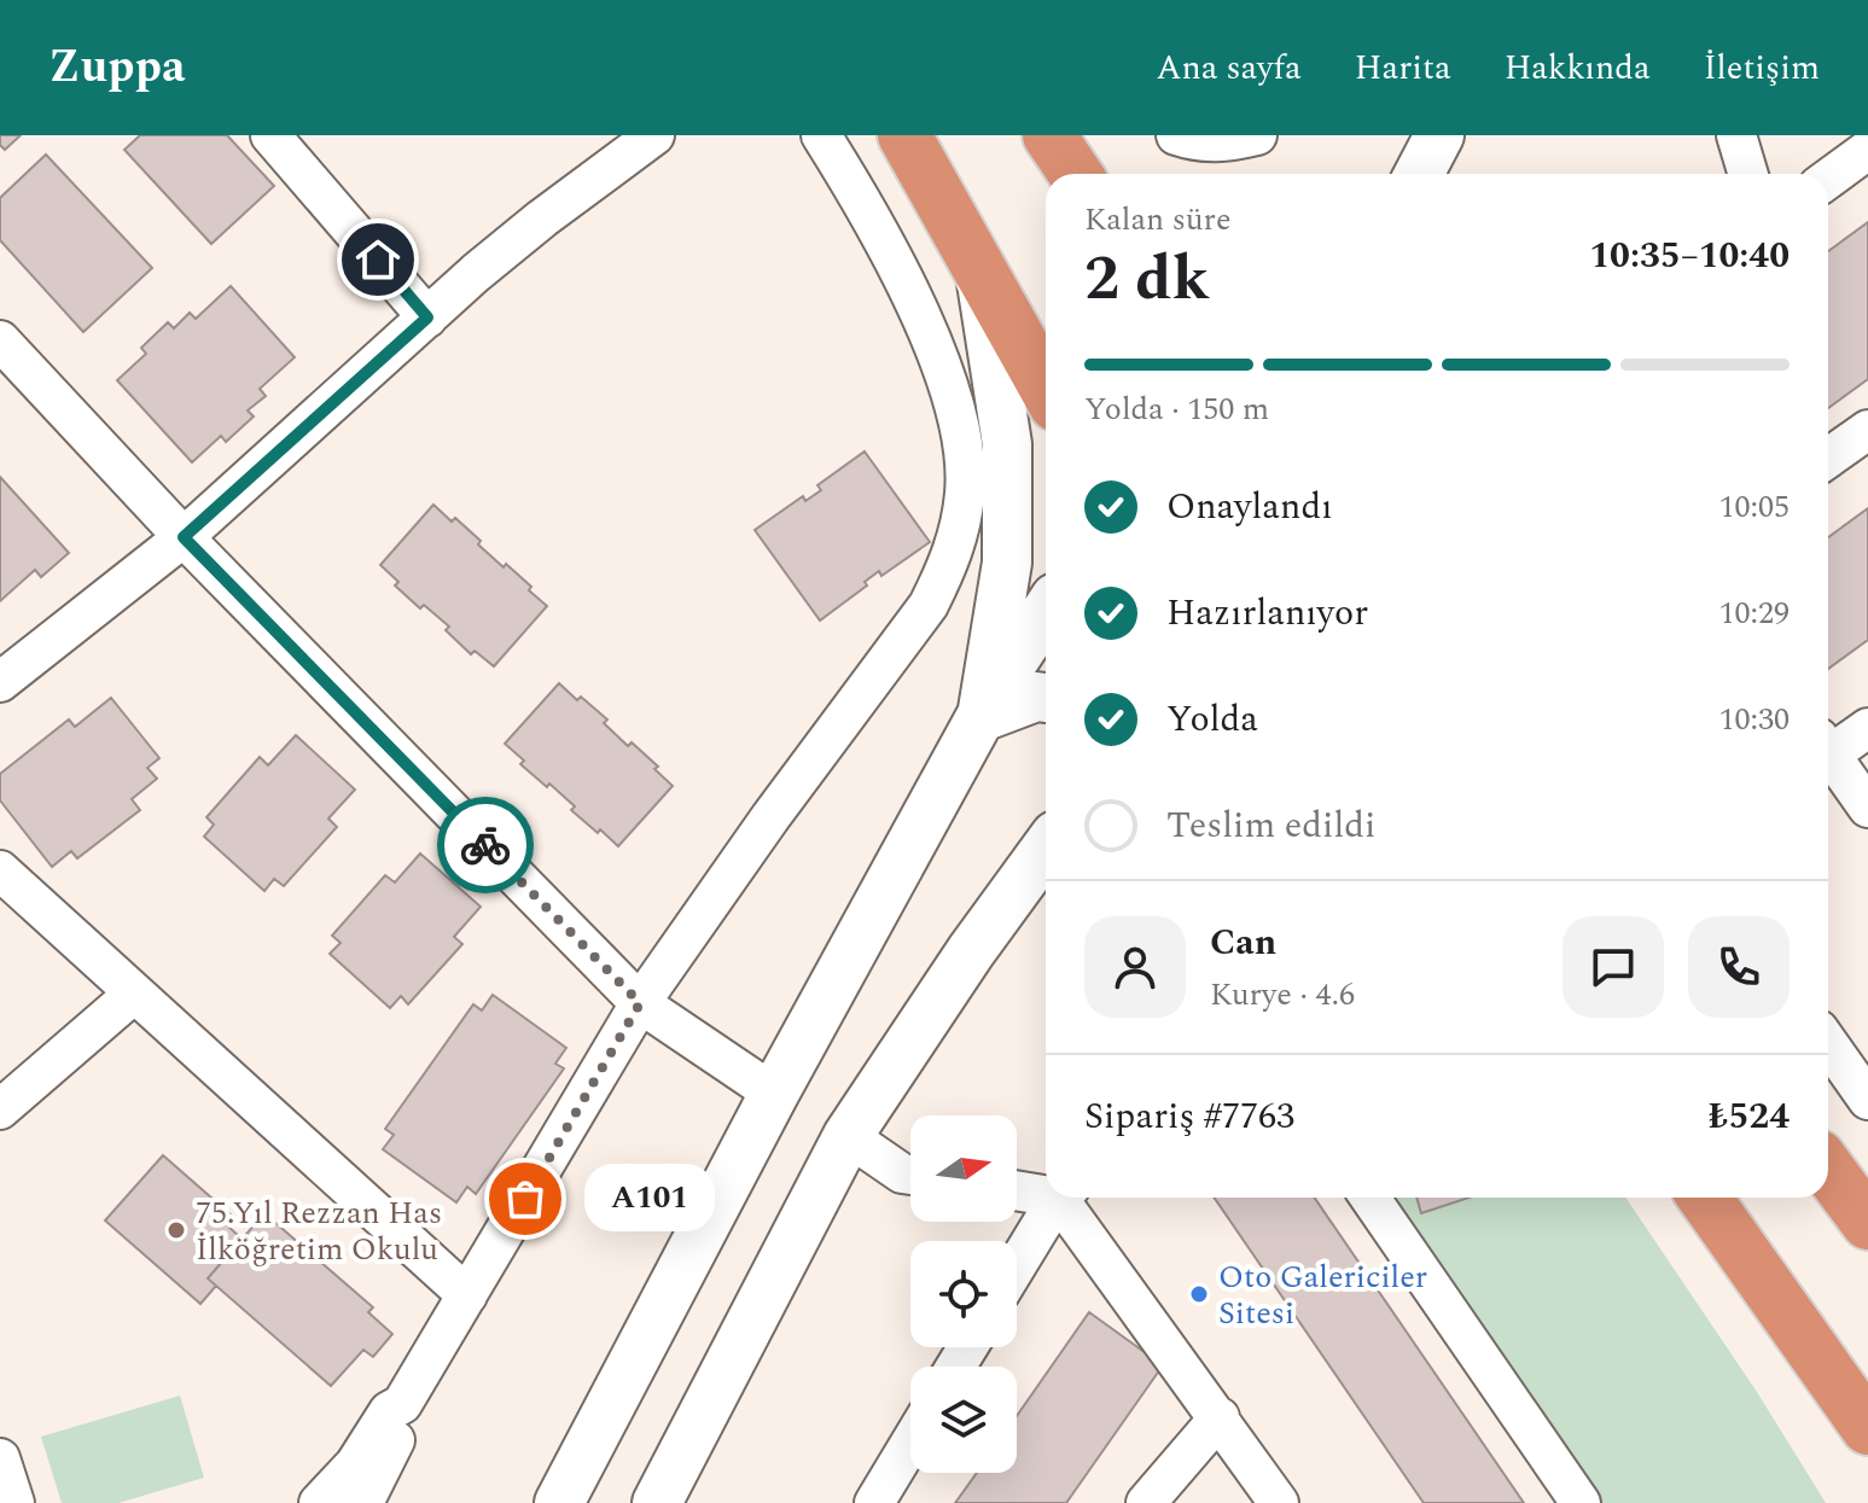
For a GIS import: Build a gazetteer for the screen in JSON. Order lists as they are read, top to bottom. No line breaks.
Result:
{"places":["A101","75.Yıl Rezzan Has İlköğretim Okulu","Oto Galericiler Sitesi"],"north":"right","page":{"header":"Zuppa","nav":["Ana sayfa","Harita","Hakkında","İletişim"],"heading":["2 dk","Kalan süre","10:35–10:40"],"panel":["Can","Kurye · 4.6","Sipariş #7763","₺524"],"bar":"Yolda · 150 m","list":[["Onaylandı","10:05"],["Hazırlanıyor","10:29"],["Yolda","10:30"],"Teslim edildi"],"bubble":"A101"}}
